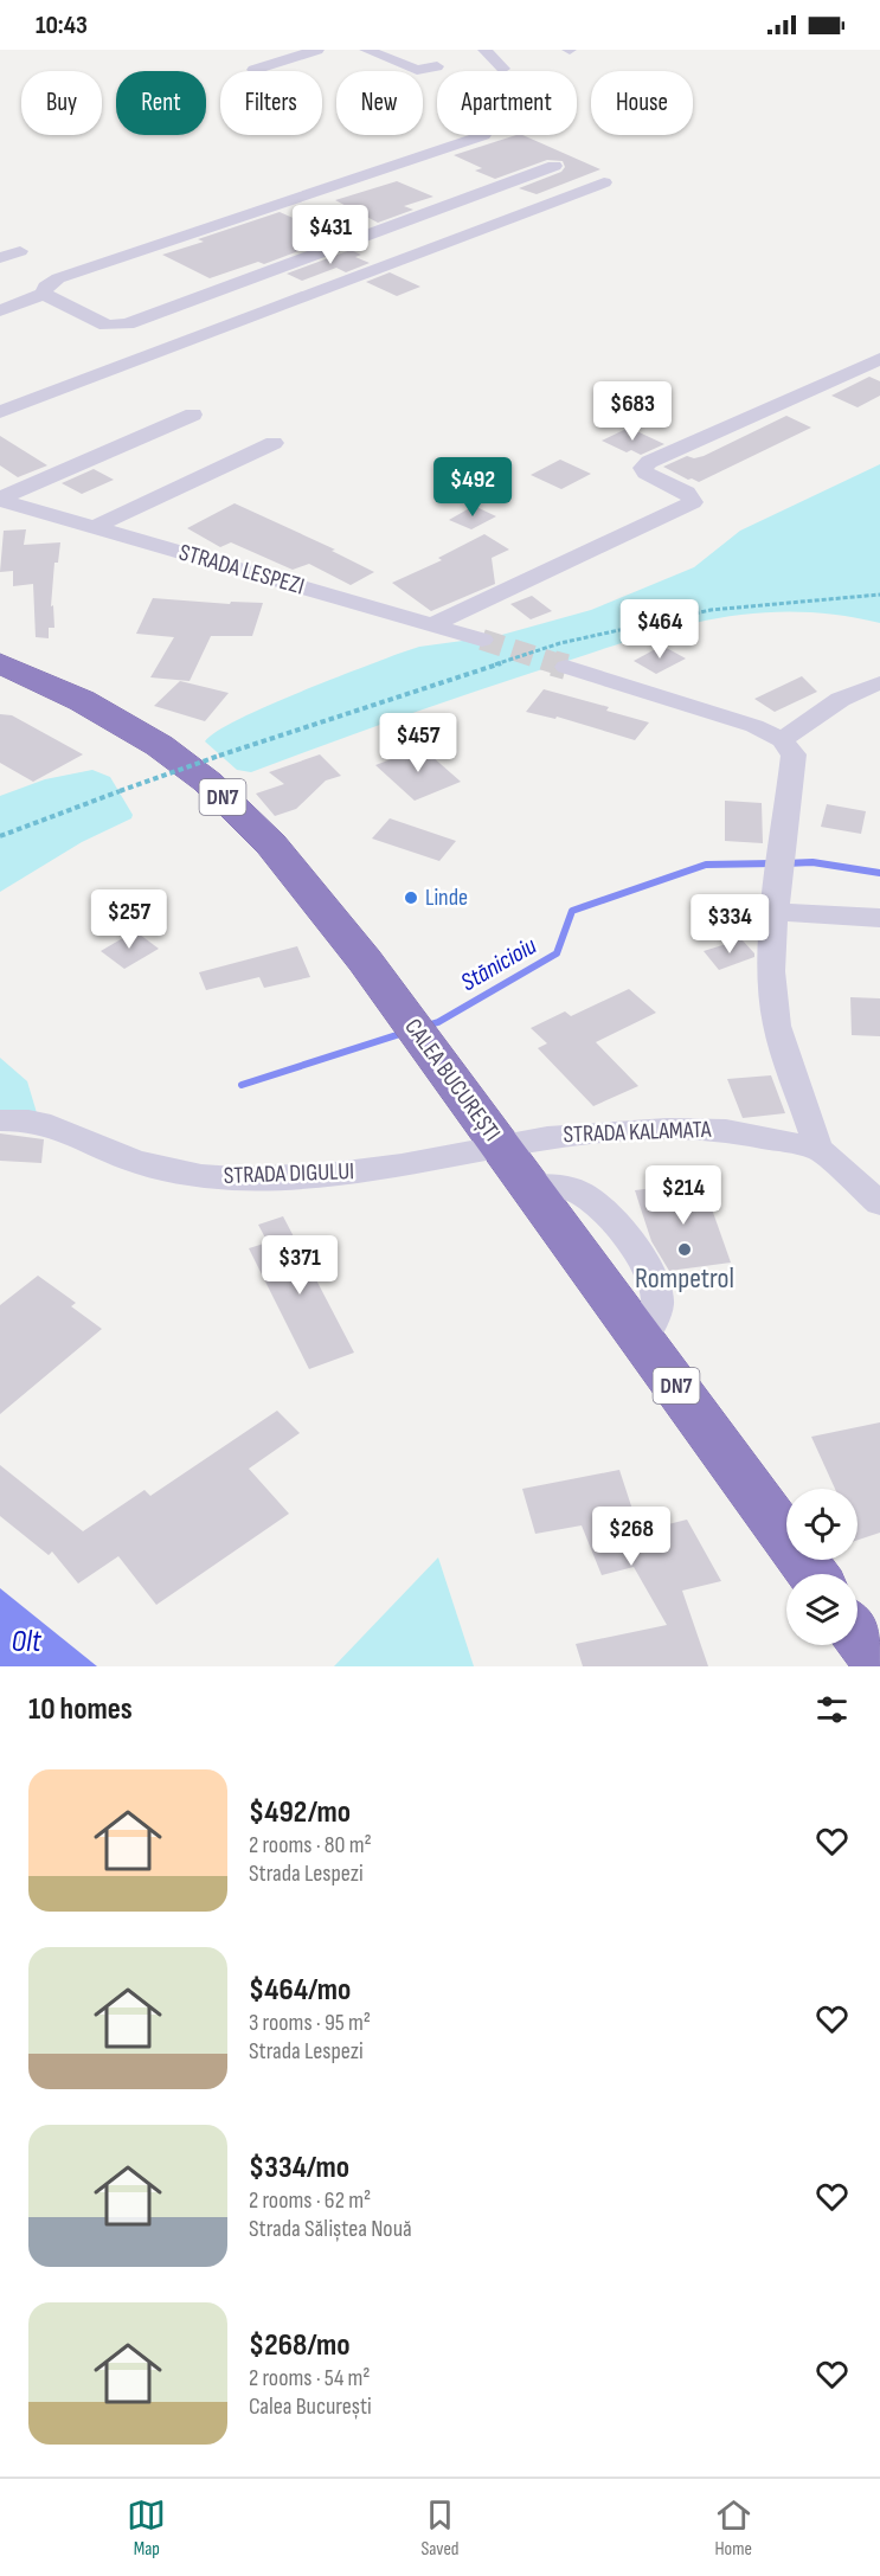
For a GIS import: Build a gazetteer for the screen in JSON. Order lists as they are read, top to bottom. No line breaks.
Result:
{"streets":{"highway":["DN7","CALEA BUCUREȘTI"],"street":["STRADA LESPEZI","STRADA KALAMATA","STRADA DIGULUI"]},"crossings":[["CALEA BUCUREȘTI","STRADA KALAMATA"],["CALEA BUCUREȘTI","STRADA DIGULUI"],["STRADA KALAMATA","STRADA DIGULUI"]],"water":["Stănicioiu","Olt"],"places":["Linde","Rompetrol"],"page":{"status":"10:43","chip":["Buy","Rent","Filters","New","Apartment","House"],"price":["$431","$683","$492","$464","$457","$257","$334","$214","$371","$268"],"heading":"10 homes","list":[{"name":"$492/mo","note":"2 rooms · 80 m² · Strada Lespezi"},{"name":"$464/mo","note":"3 rooms · 95 m² · Strada Lespezi"},{"name":"$334/mo","note":"2 rooms · 62 m² · Strada Săliștea Nouă"},{"name":"$268/mo","note":"2 rooms · 54 m² · Calea București"}],"tabs":["Map","Saved","Home"]}}
